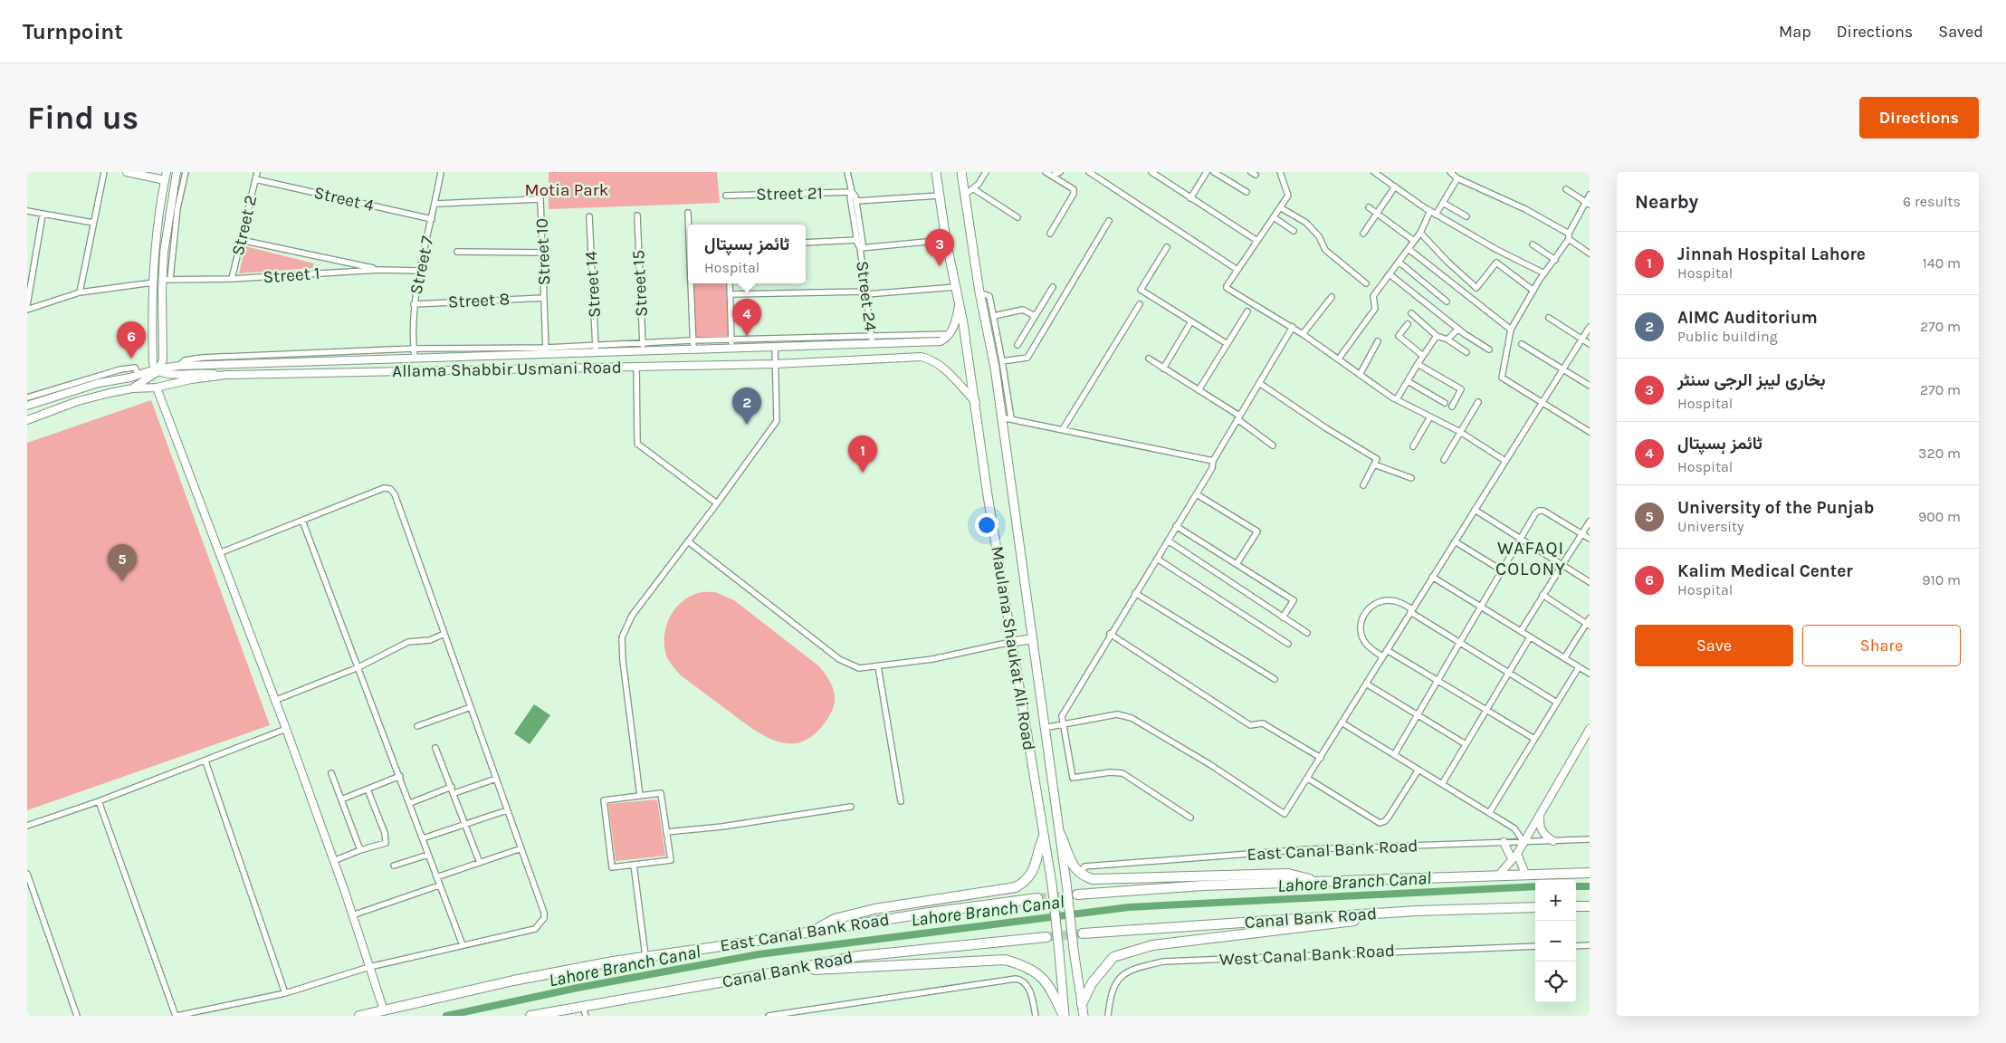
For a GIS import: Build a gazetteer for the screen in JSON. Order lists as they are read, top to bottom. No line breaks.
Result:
{"streets":{"highway":["East Canal Bank Road","Canal Bank Road"],"main road":["Allama Shabbir Usmani Road","Maulana Shaukat Ali Road"],"street":["Street 21","Street 4","Street 2","Street 10","Street 7","Street 1","Street 15","Street 14","Street 24","Street 8","West Canal Bank Road"]},"crossings":[["Street 21","Street 24"],["Street 4","Street 2"],["Street 4","Street 7"],["Street 2","Street 1"],["Street 10","Street 7"],["Street 10","Street 8"],["Street 10","Allama Shabbir Usmani Road"],["Street 7","Street 1"],["Street 7","Street 8"],["Street 7","Allama Shabbir Usmani Road"],["Street 15","Allama Shabbir Usmani Road"],["Street 14","Allama Shabbir Usmani Road"],["Street 24","Allama Shabbir Usmani Road"],["Allama Shabbir Usmani Road","Maulana Shaukat Ali Road"]],"districts":["WAFAQI COLONY"],"water":["Lahore Branch Canal"],"parks":["Motia Park"],"page":{"header":"Turnpoint","nav":["Map","Directions","Saved"],"buttons":["Directions",["Save","Share"]],"title":"Find us","heading":["Nearby","6 results"],"popup":["ٹائمز ہسپتال","Hospital"],"pins":["3","4","6","2","1","5"],"list":[{"mark":"1","name":"Jinnah Hospital Lahore","note":"Hospital","value":"140 m"},{"mark":"2","name":"AIMC Auditorium","note":"Public building","value":"270 m"},{"mark":"3","name":"بخاری لیبز الرجی سنٹر","note":"Hospital","value":"270 m"},{"mark":"4","name":"ٹائمز ہسپتال","note":"Hospital","value":"320 m"},{"mark":"5","name":"University of the Punjab","note":"University","value":"900 m"},{"mark":"6","name":"Kalim Medical Center","note":"Hospital","value":"910 m"}],"map_buttons":["+","−"]}}
